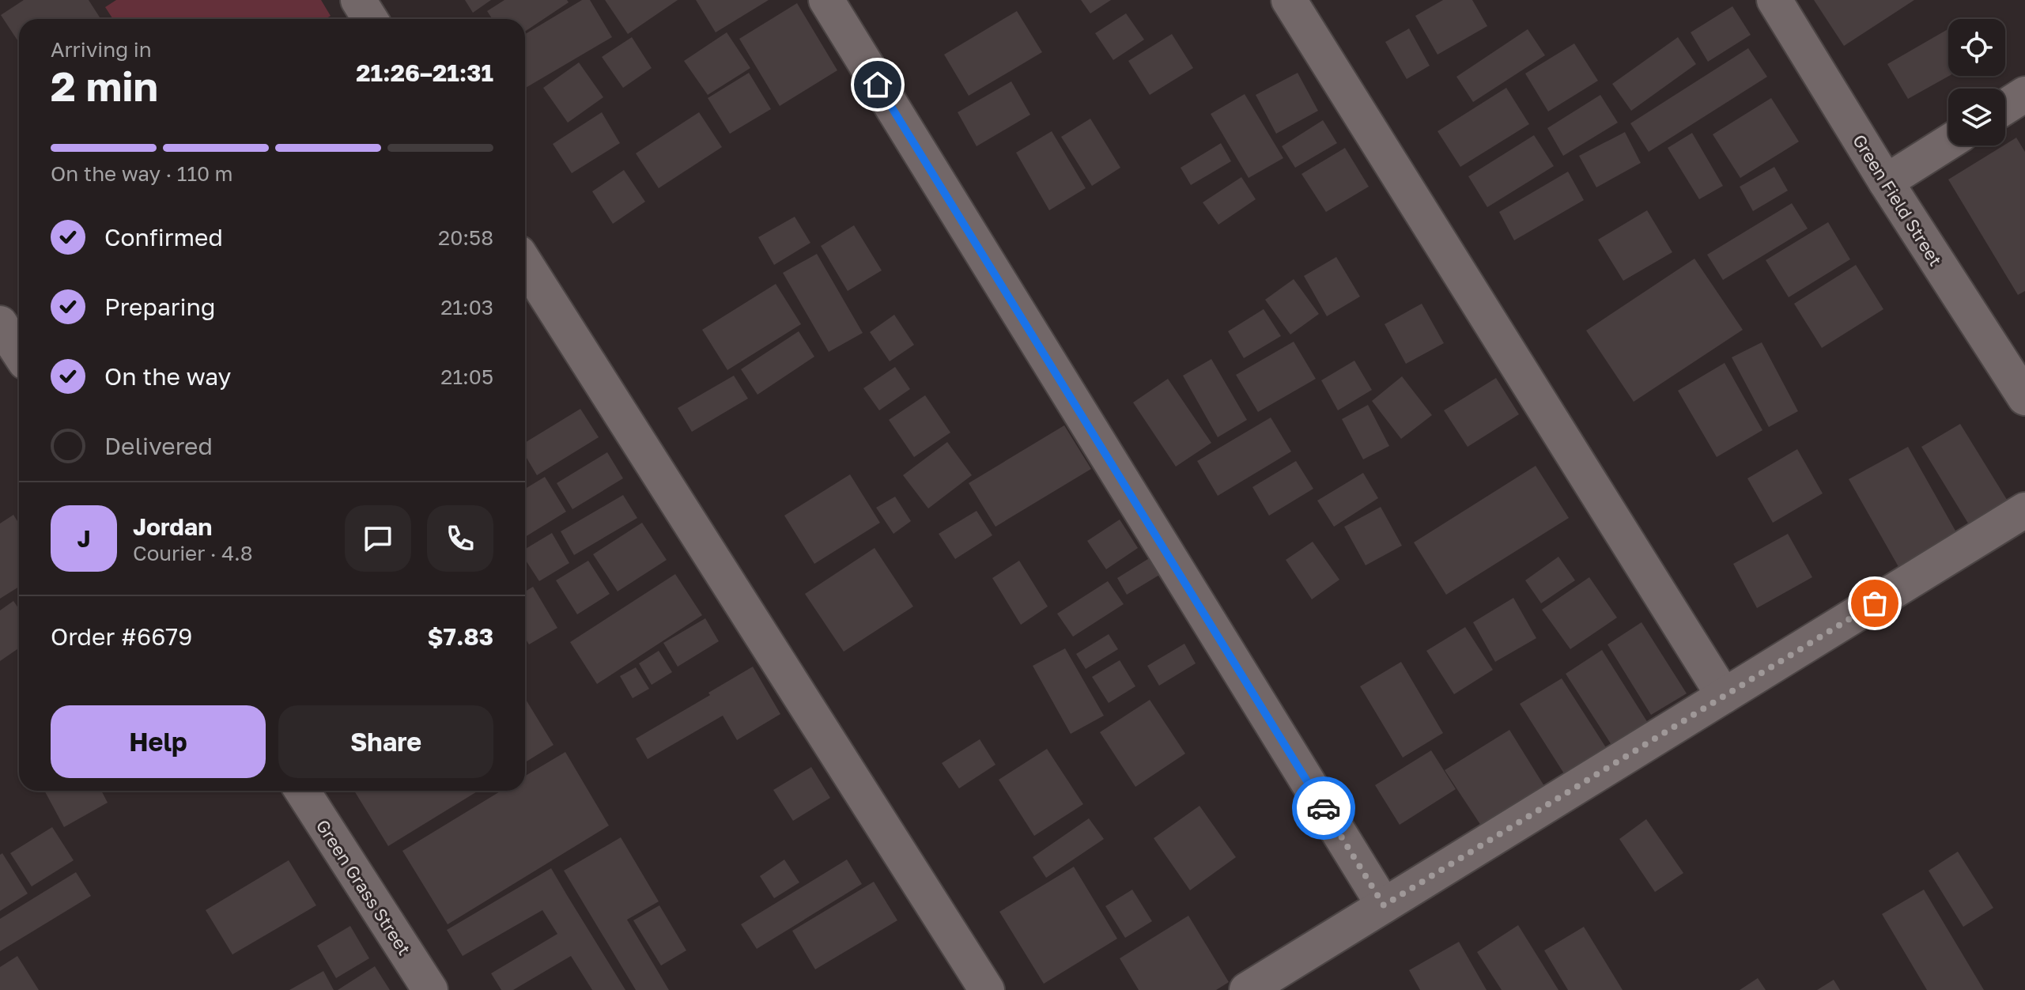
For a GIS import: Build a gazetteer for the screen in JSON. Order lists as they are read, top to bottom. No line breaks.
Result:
{"streets":{"street":["Green Field Street","Green Grass Street"]},"page":{"heading":["2 min","Arriving in","21:26–21:31"],"panel":["Jordan","Courier · 4.8","Order #6679","$7.83"],"bar":"On the way · 110 m","list":[["Confirmed","20:58"],["Preparing","21:03"],["On the way","21:05"],"Delivered"],"round":"J","buttons":["Help","Share"]}}
